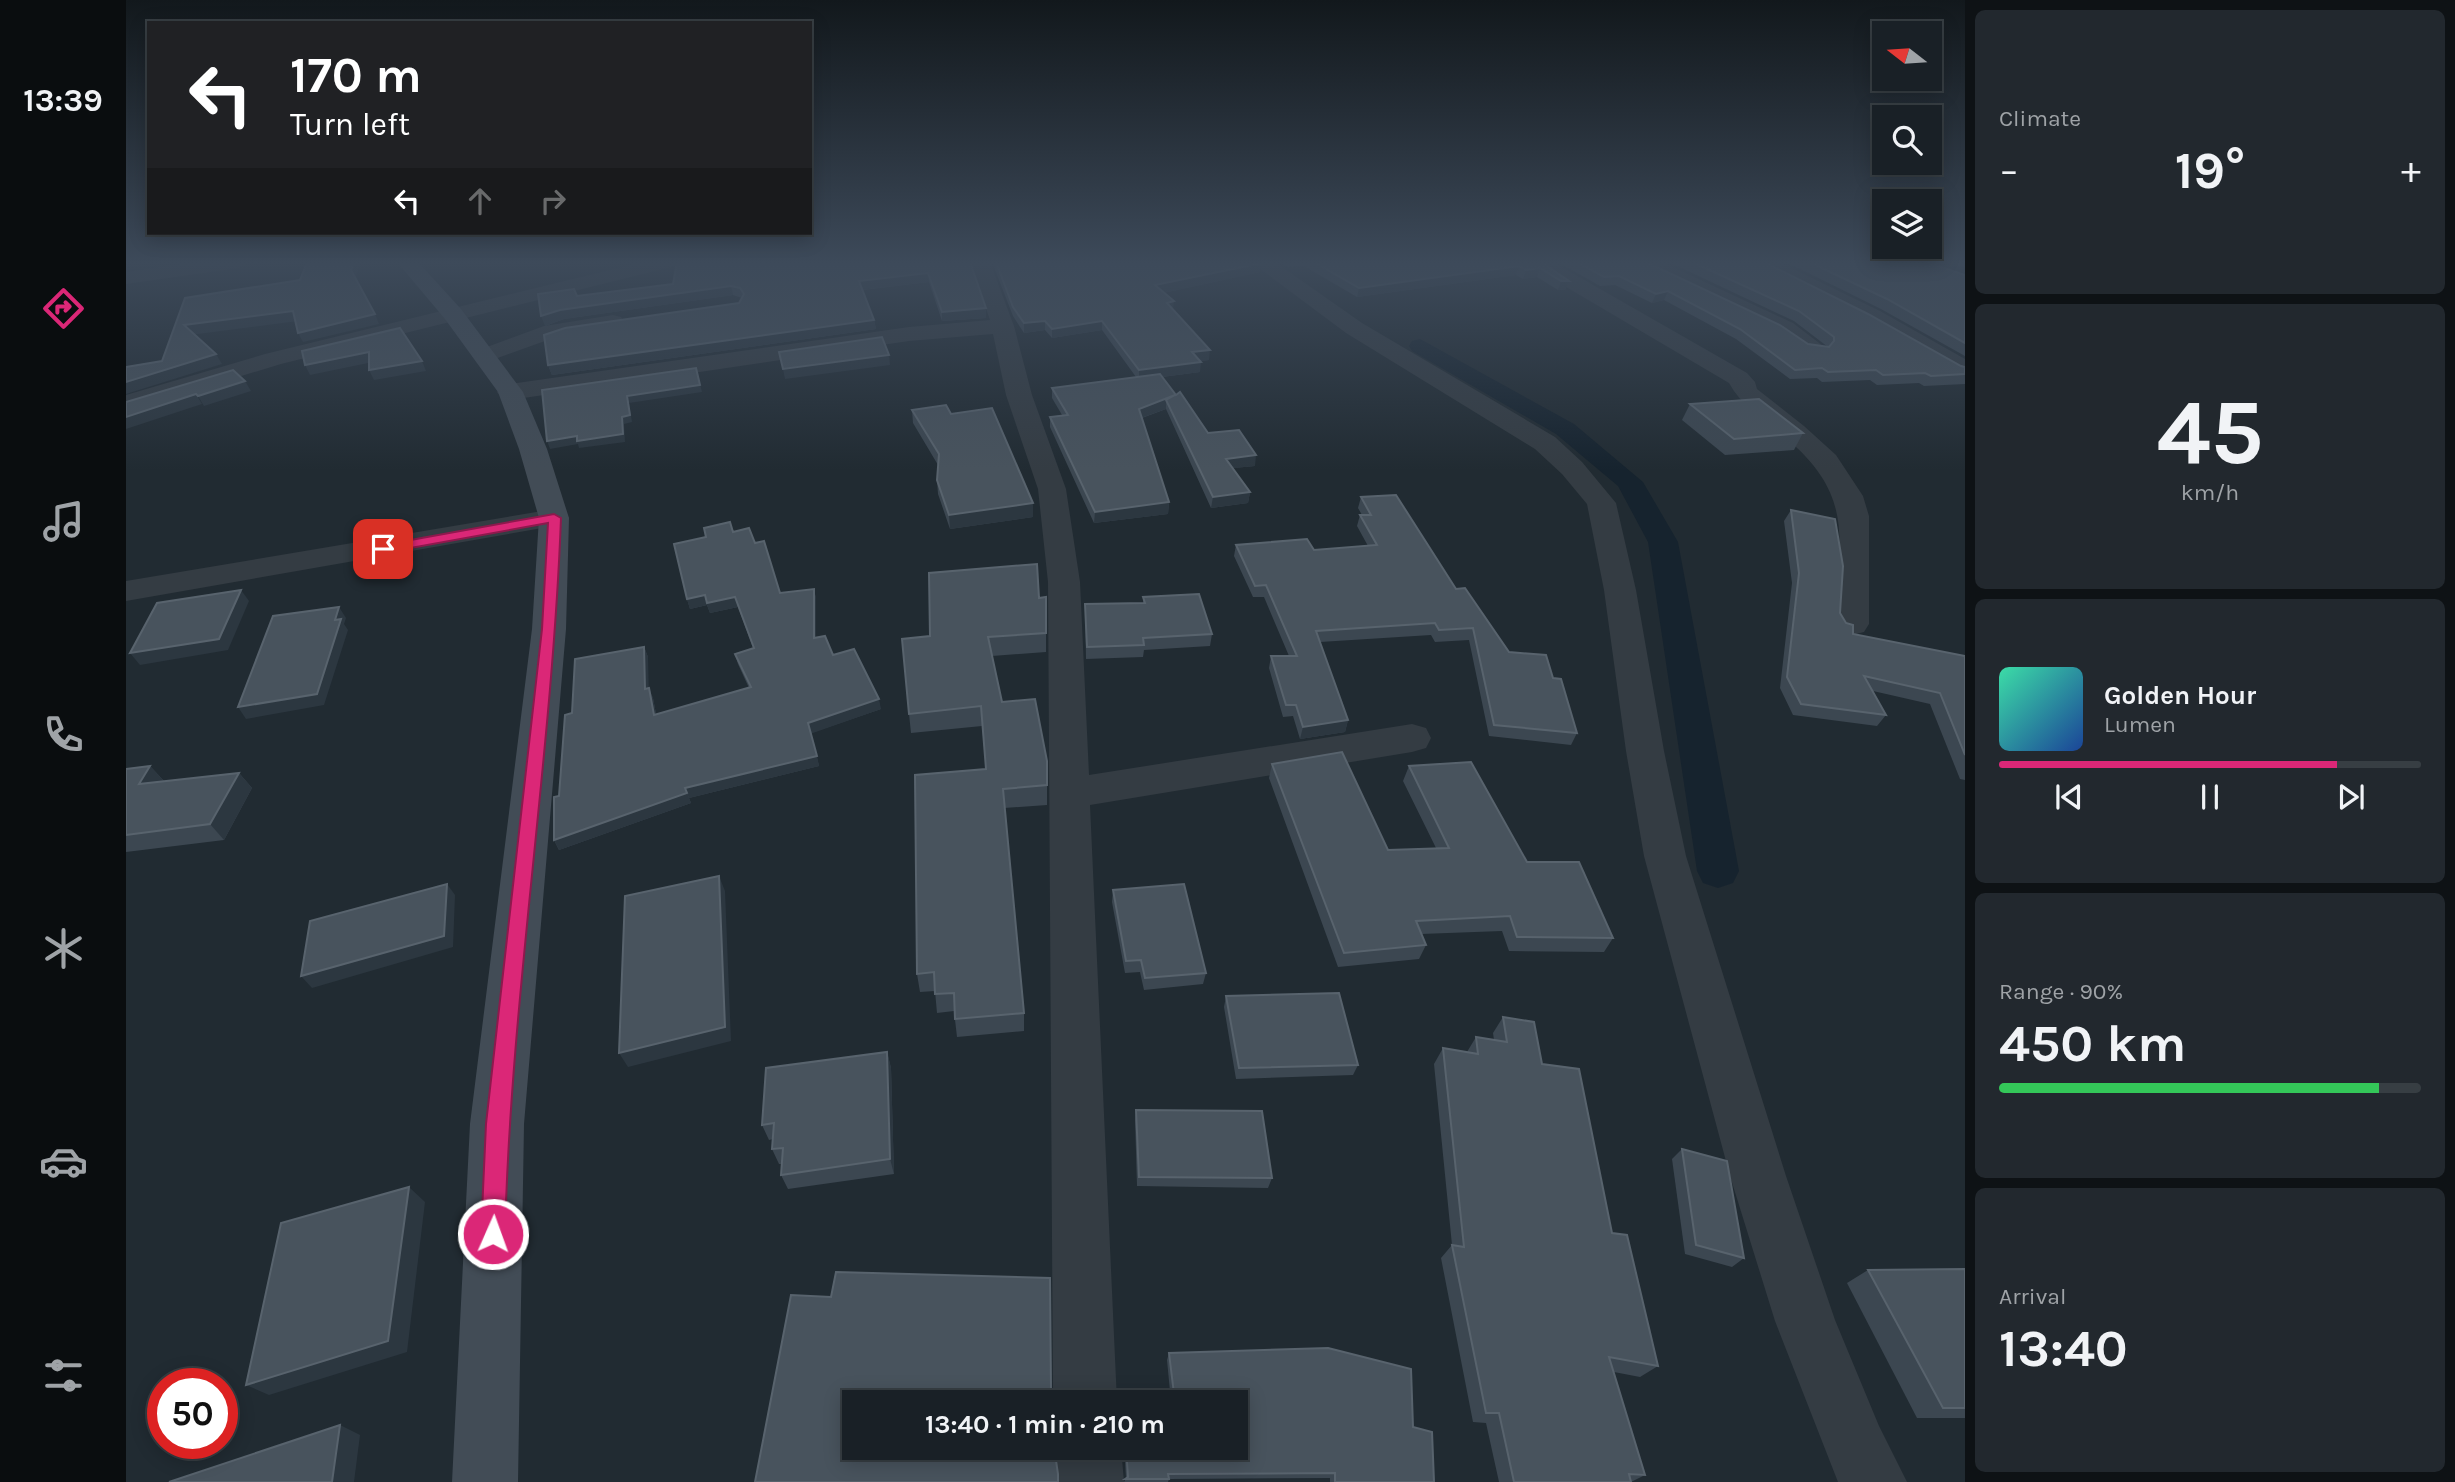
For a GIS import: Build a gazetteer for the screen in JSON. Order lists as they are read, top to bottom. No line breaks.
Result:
{"north":"left","page":{"tabs":"13:39","tile":["Climate",["45","km/h"],["Range · 90%","450 km"],["Arrival","13:40"]],"turn":["170 m","Turn left"],"heat":["−","19°","+"],"song":["Golden Hour","Lumen"],"limit":"50","trip":"13:40 · 1 min · 210 m"}}
